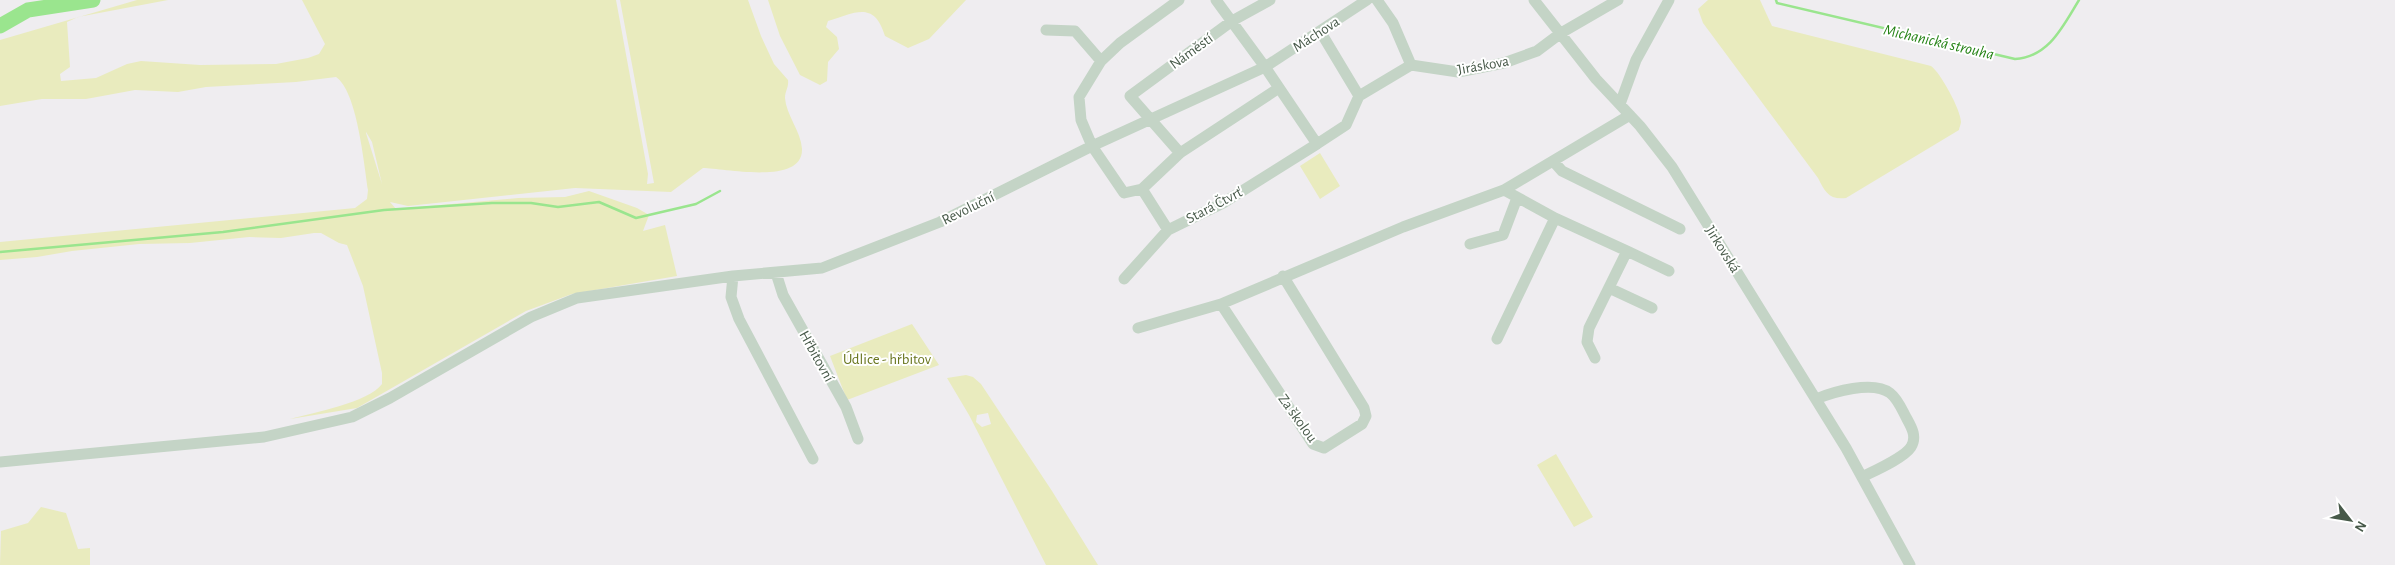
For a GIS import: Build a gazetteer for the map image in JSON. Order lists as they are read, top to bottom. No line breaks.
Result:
{"streets":{"street":["Máchova","Náměstí","Jiráskova","Stará Čtvrť","Revoluční","Jirkovská","Hřbitovní","Za školou"]},"crossings":[["Náměstí","Revoluční"],["Jiráskova","Jirkovská"],["Revoluční","Hřbitovní"]],"water":["Michanická strouha"],"parks":["Údlice - hřbitov"],"north":"bottom right"}
